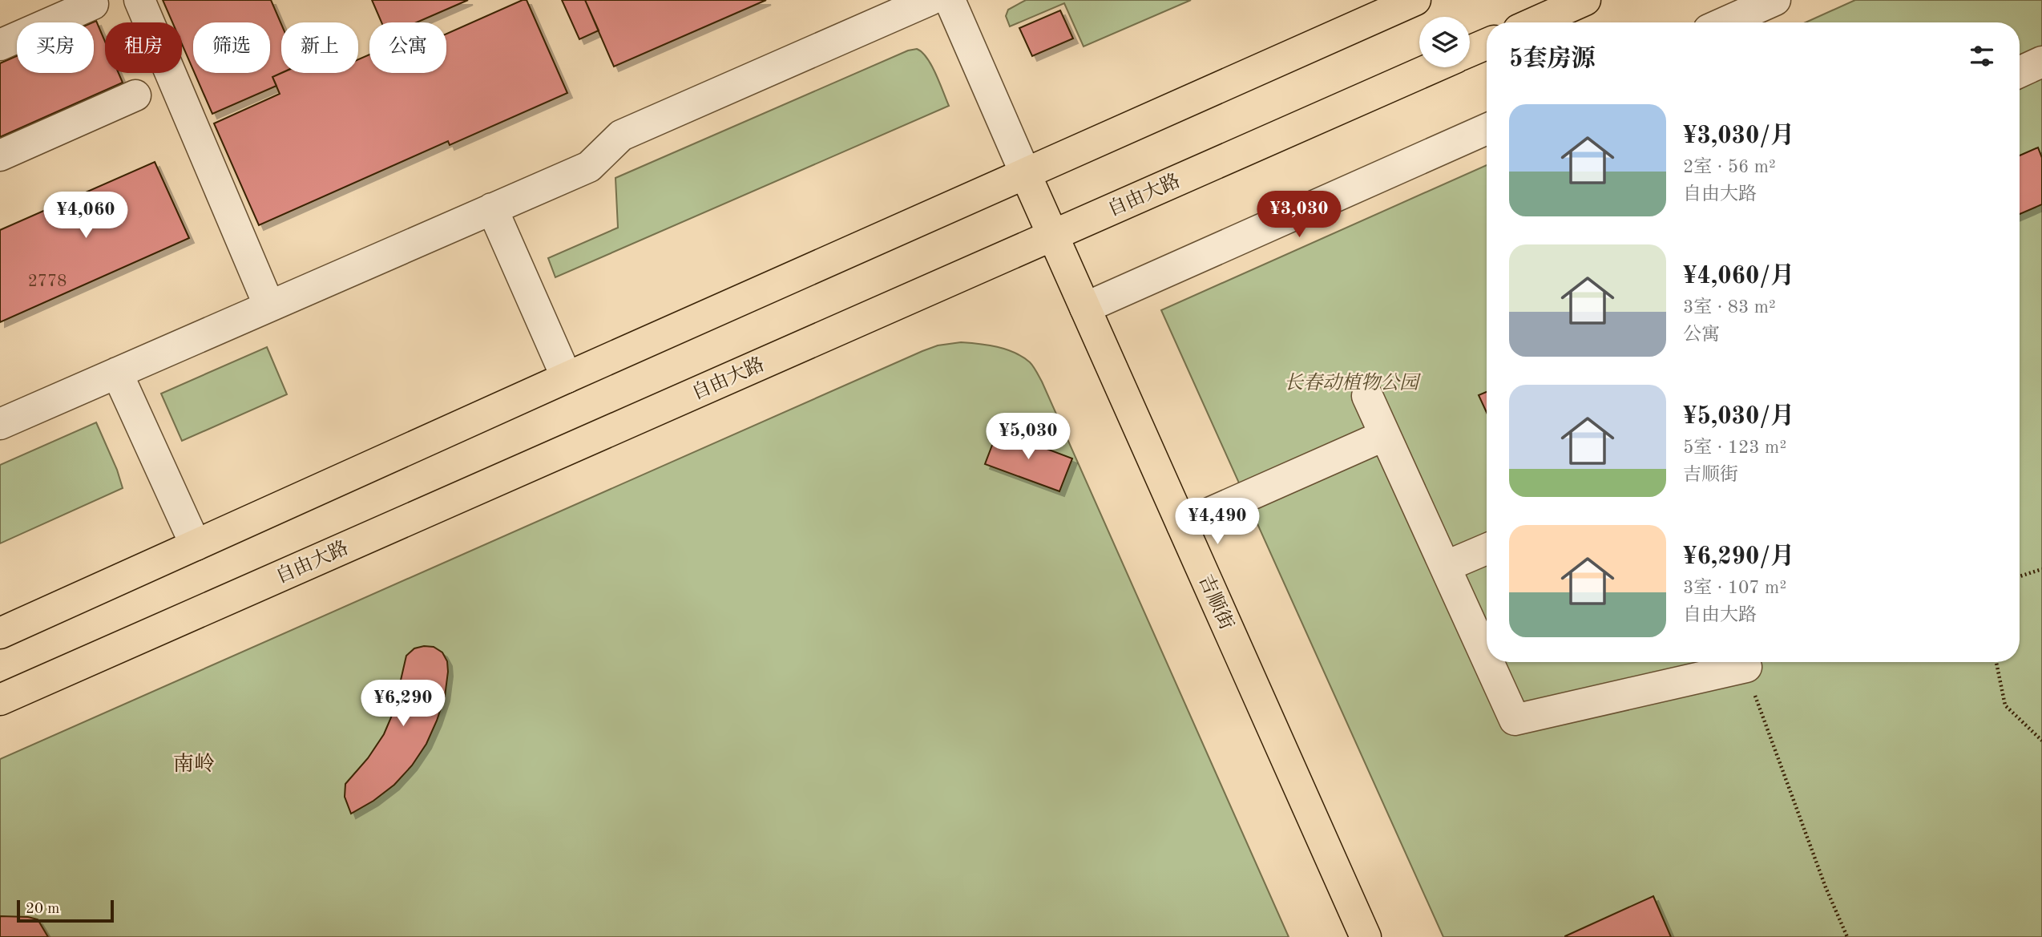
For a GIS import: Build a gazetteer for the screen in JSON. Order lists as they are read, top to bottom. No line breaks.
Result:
{"streets":{"main road":["自由大路","吉顺街"]},"crossings":[["自由大路","吉顺街"]],"districts":["南岭"],"parks":["长春动植物公园"],"house_numbers":["2778"],"scale_bar":"20 m","page":{"chip":["买房","租房","筛选","新上","公寓"],"heading":"5套房源","list":[{"name":"¥3,030/月","note":"2室 · 56 m² · 自由大路"},{"name":"¥4,060/月","note":"3室 · 83 m² · 公寓"},{"name":"¥5,030/月","note":"5室 · 123 m² · 吉顺街"},{"name":"¥6,290/月","note":"3室 · 107 m² · 自由大路"}],"price":["¥3,030","¥4,060","¥5,030","¥4,490","¥6,290"],"scale":"20 m"}}
